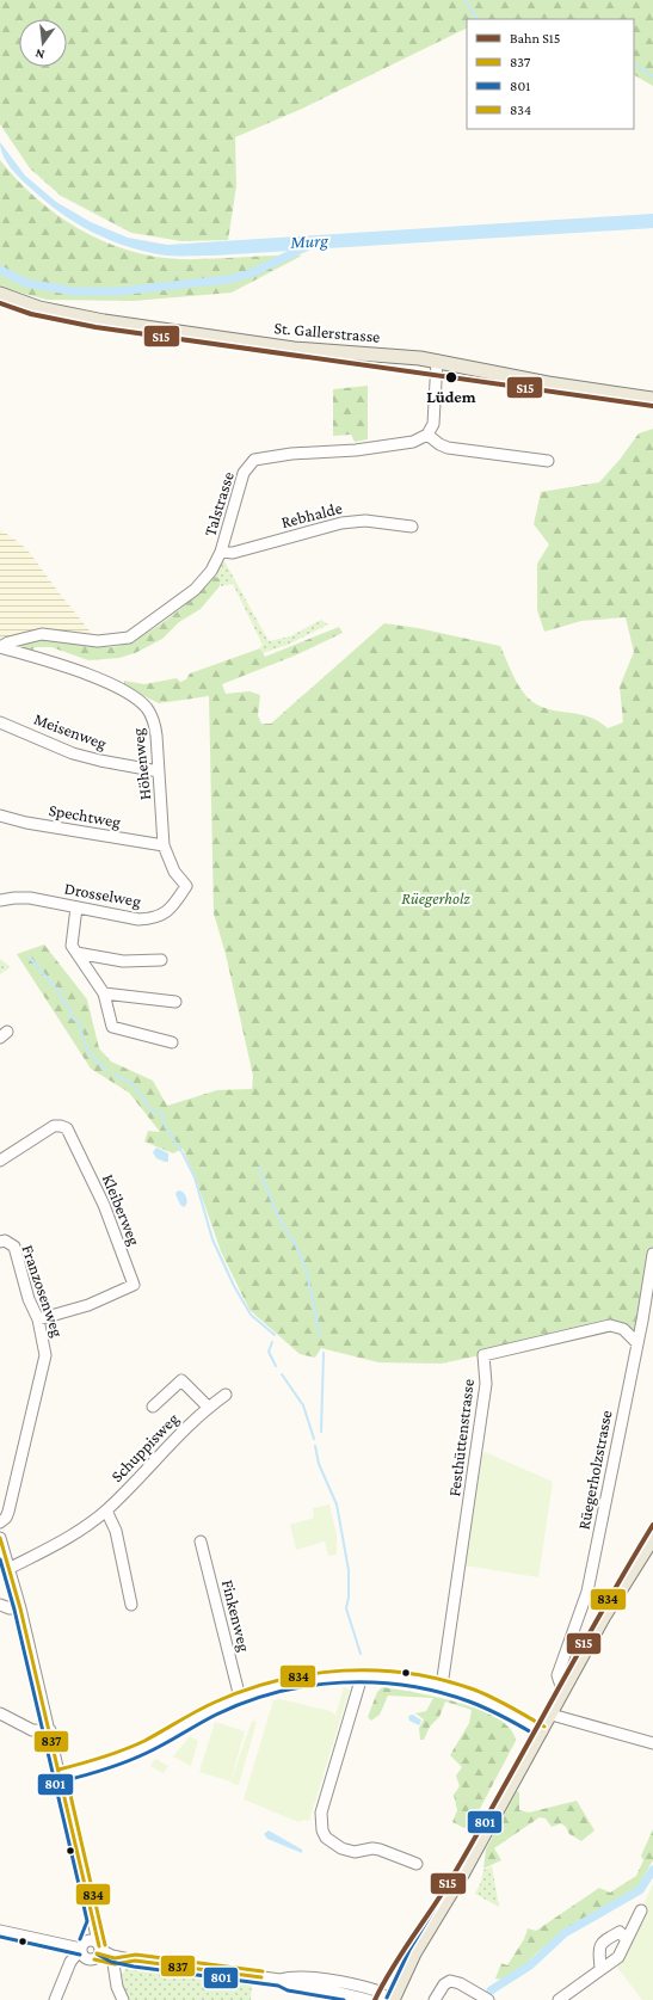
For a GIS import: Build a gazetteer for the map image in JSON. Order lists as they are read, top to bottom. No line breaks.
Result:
{"streets":{"main road":["St. Gallerstrasse"],"street":["Talstrasse","Rebhalde","Meisenweg","Höhenweg","Spechtweg","Drosselweg","Kleiberweg","Franzosenweg","Festhüttenstrasse","Schuppisweg","Rüegerholzstrasse","Finkenweg"]},"crossings":[["Talstrasse","Rebhalde"],["Talstrasse","Höhenweg"],["Meisenweg","Höhenweg"],["Höhenweg","Spechtweg"],["Höhenweg","Drosselweg"],["Kleiberweg","Franzosenweg"],["Festhüttenstrasse","Rüegerholzstrasse"]],"water":["Murg"],"parks":["Rüegerholz"],"places":["Lüdem"],"lines":["rail line S15","transit line 834","transit line 837","transit line 801"],"legend":["Bahn S15","837","801","834"],"north":"bottom"}
